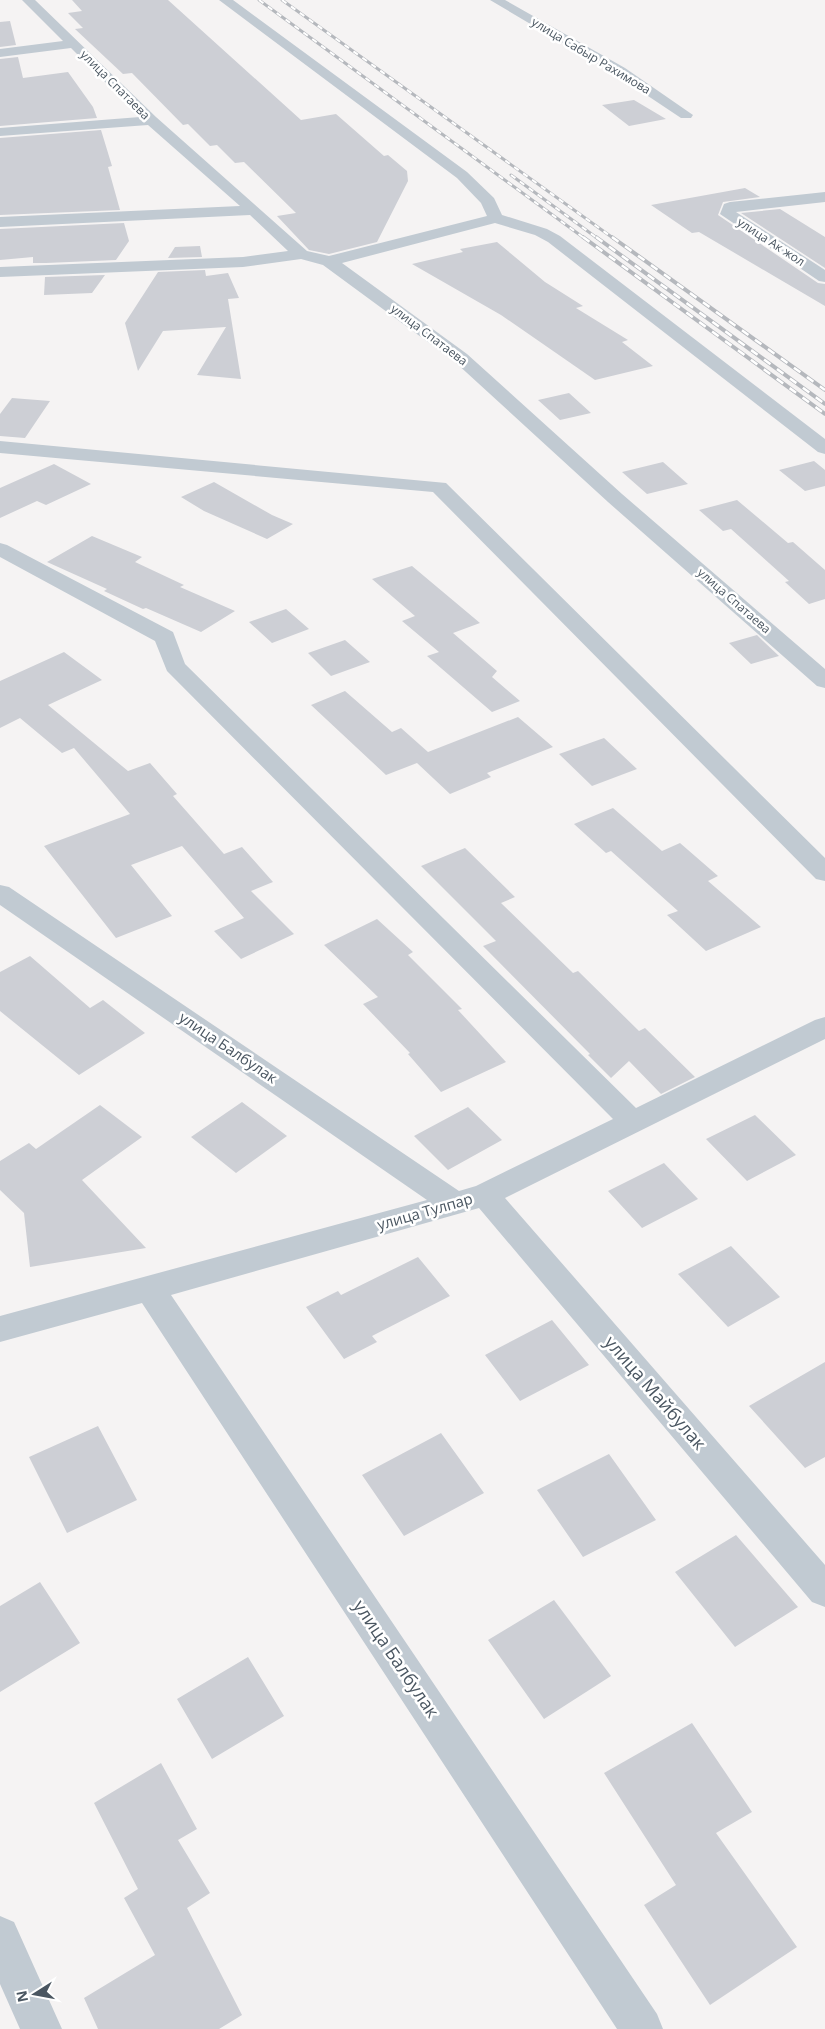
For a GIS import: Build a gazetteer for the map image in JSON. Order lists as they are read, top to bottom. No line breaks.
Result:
{"streets":{"street":["улица Сабыр Рахимова","улица Спатаева","улица Ак жол","улица Балбулак","улица Тулпар","улица Майбулак"]},"crossings":[["улица Балбулак","улица Тулпар"],["улица Балбулак","улица Майбулак"],["улица Тулпар","улица Майбулак"]],"north":"left"}
